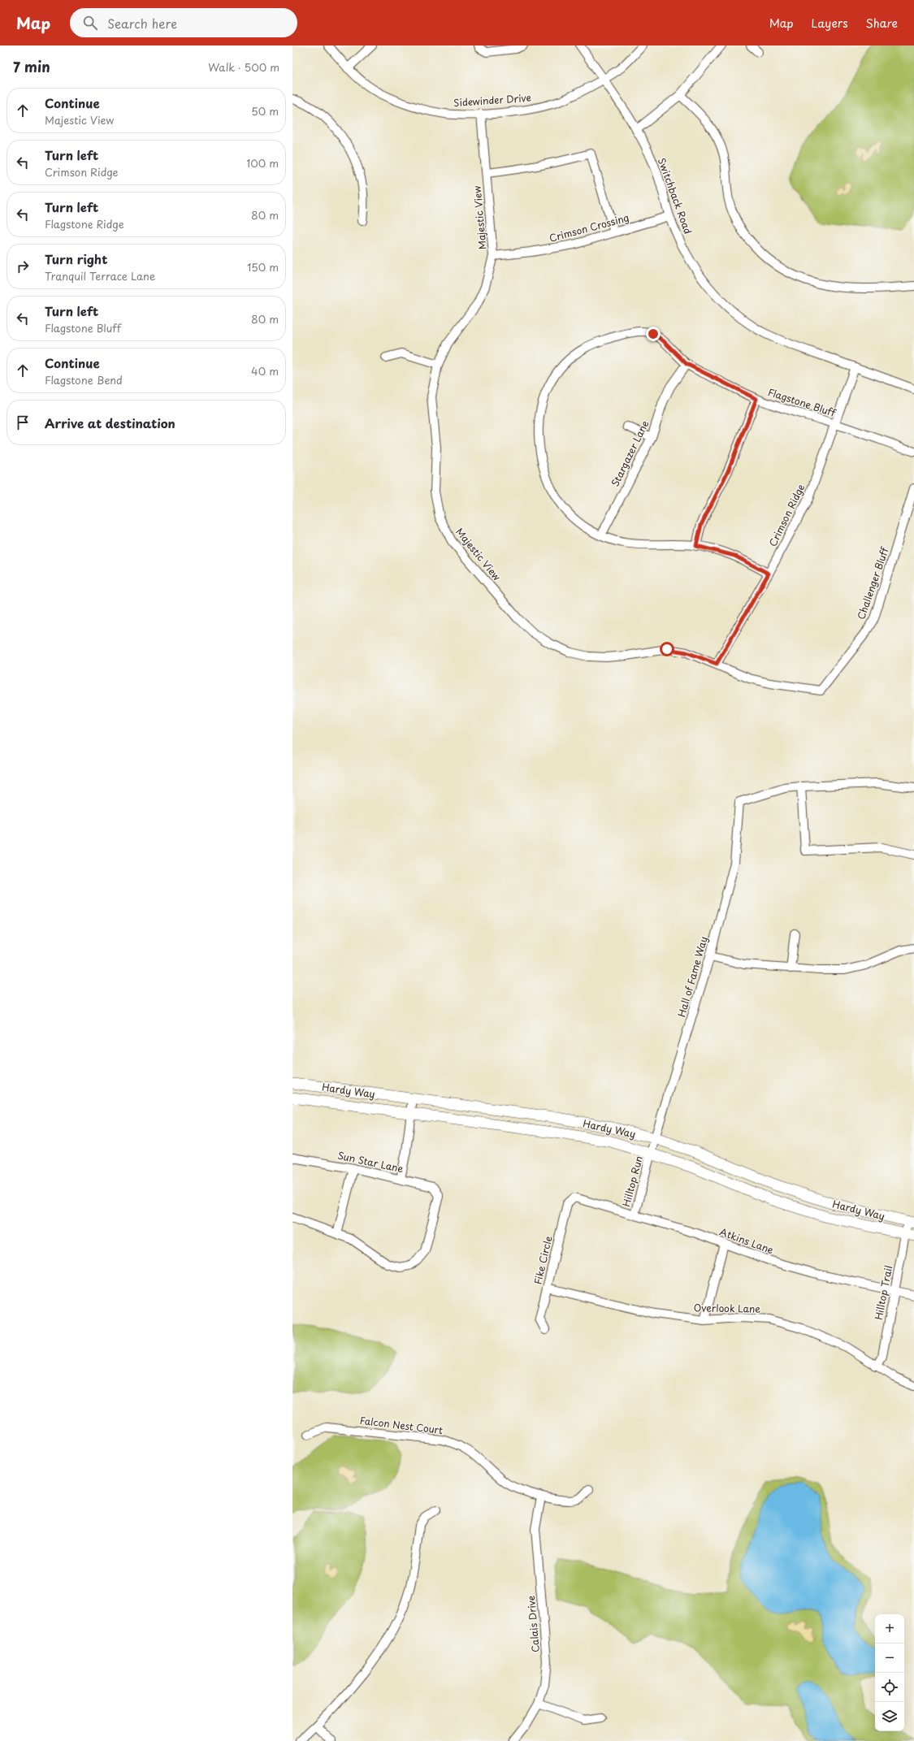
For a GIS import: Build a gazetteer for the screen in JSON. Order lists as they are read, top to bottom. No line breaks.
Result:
{"streets":{"main road":["Hardy Way"],"street":["Sidewinder Drive","Switchback Road","Majestic View","Crimson Crossing","Flagstone Bluff","Stargazer Lane","Crimson Ridge","Challenger Bluff","Hall of Fame Way","Sun Star Lane","Hilltop Run","Atkins Lane","Fike Circle","Hilltop Trail","Overlook Lane","Falcon Nest Court","Calais Drive"]},"crossings":[["Sidewinder Drive","Switchback Road"],["Sidewinder Drive","Majestic View"],["Switchback Road","Crimson Crossing"],["Switchback Road","Crimson Ridge"],["Majestic View","Crimson Crossing"],["Majestic View","Crimson Ridge"],["Majestic View","Challenger Bluff"],["Flagstone Bluff","Stargazer Lane"],["Flagstone Bluff","Crimson Ridge"],["Hall of Fame Way","Hardy Way"],["Hall of Fame Way","Hilltop Run"],["Hardy Way","Hilltop Run"],["Hardy Way","Hilltop Trail"],["Hilltop Run","Atkins Lane"],["Atkins Lane","Fike Circle"],["Atkins Lane","Hilltop Trail"],["Fike Circle","Overlook Lane"],["Hilltop Trail","Overlook Lane"],["Falcon Nest Court","Calais Drive"]],"page":{"header":"Map","search":"Search here","nav":["Map","Layers","Share"],"heading":["7 min","Walk · 500 m"],"list":[["Continue","Majestic View","50 m"],["Turn left","Crimson Ridge","100 m"],["Turn left","Flagstone Ridge","80 m"],["Turn right","Tranquil Terrace Lane","150 m"],["Turn left","Flagstone Bluff","80 m"],["Continue","Flagstone Bend","40 m"],"Arrive at destination"],"map_buttons":["+","−"]}}
